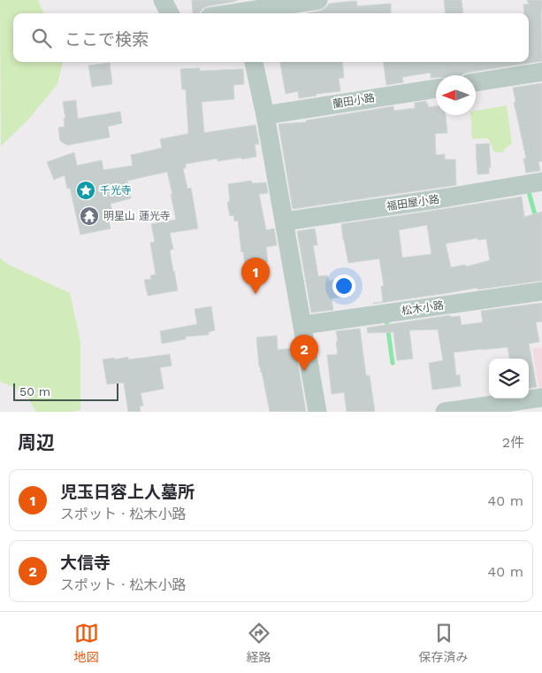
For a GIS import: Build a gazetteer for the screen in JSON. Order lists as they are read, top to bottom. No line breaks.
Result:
{"streets":{"street":["蘭田小路","福田屋小路","松木小路"]},"places":{"place":["千光寺"],"temple":["明星山 蓮光寺"]},"scale_bar":"50 m","north":"left","page":{"search":"ここで検索","pins":["1","2"],"scale":"50 m","heading":["周辺","2件"],"list":[{"mark":"1","name":"児玉日容上人墓所","note":"スポット · 松木小路","value":"40 m"},{"mark":"2","name":"大信寺","note":"スポット · 松木小路","value":"40 m"}],"nav":["地図","経路","保存済み"]}}
